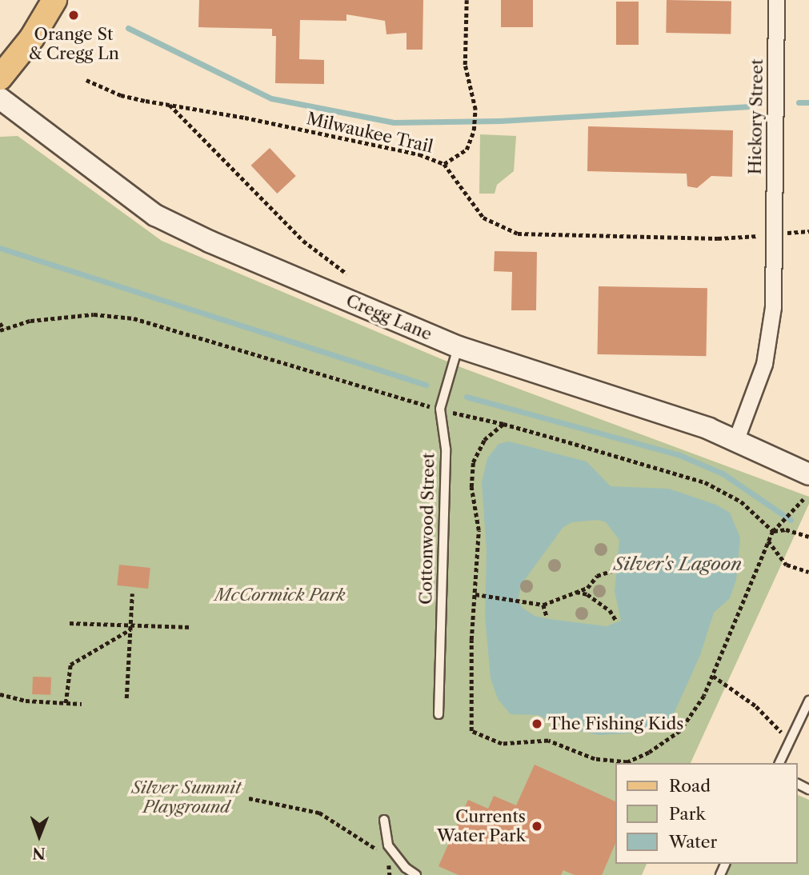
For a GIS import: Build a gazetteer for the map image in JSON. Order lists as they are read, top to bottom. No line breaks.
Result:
{"streets":{"street":["Hickory Street","Cregg Lane"],"lane":["Cottonwood Street"],"path":["Milwaukee Trail"]},"crossings":[["Hickory Street","Cregg Lane"],["Cregg Lane","Cottonwood Street"]],"water":["Silver's Lagoon"],"parks":["McCormick Park","Silver Summit Playground"],"places":["Orange St & Cregg Ln","The Fishing Kids","Currents Water Park"],"legend":["Road","Park","Water"],"north":"bottom"}
